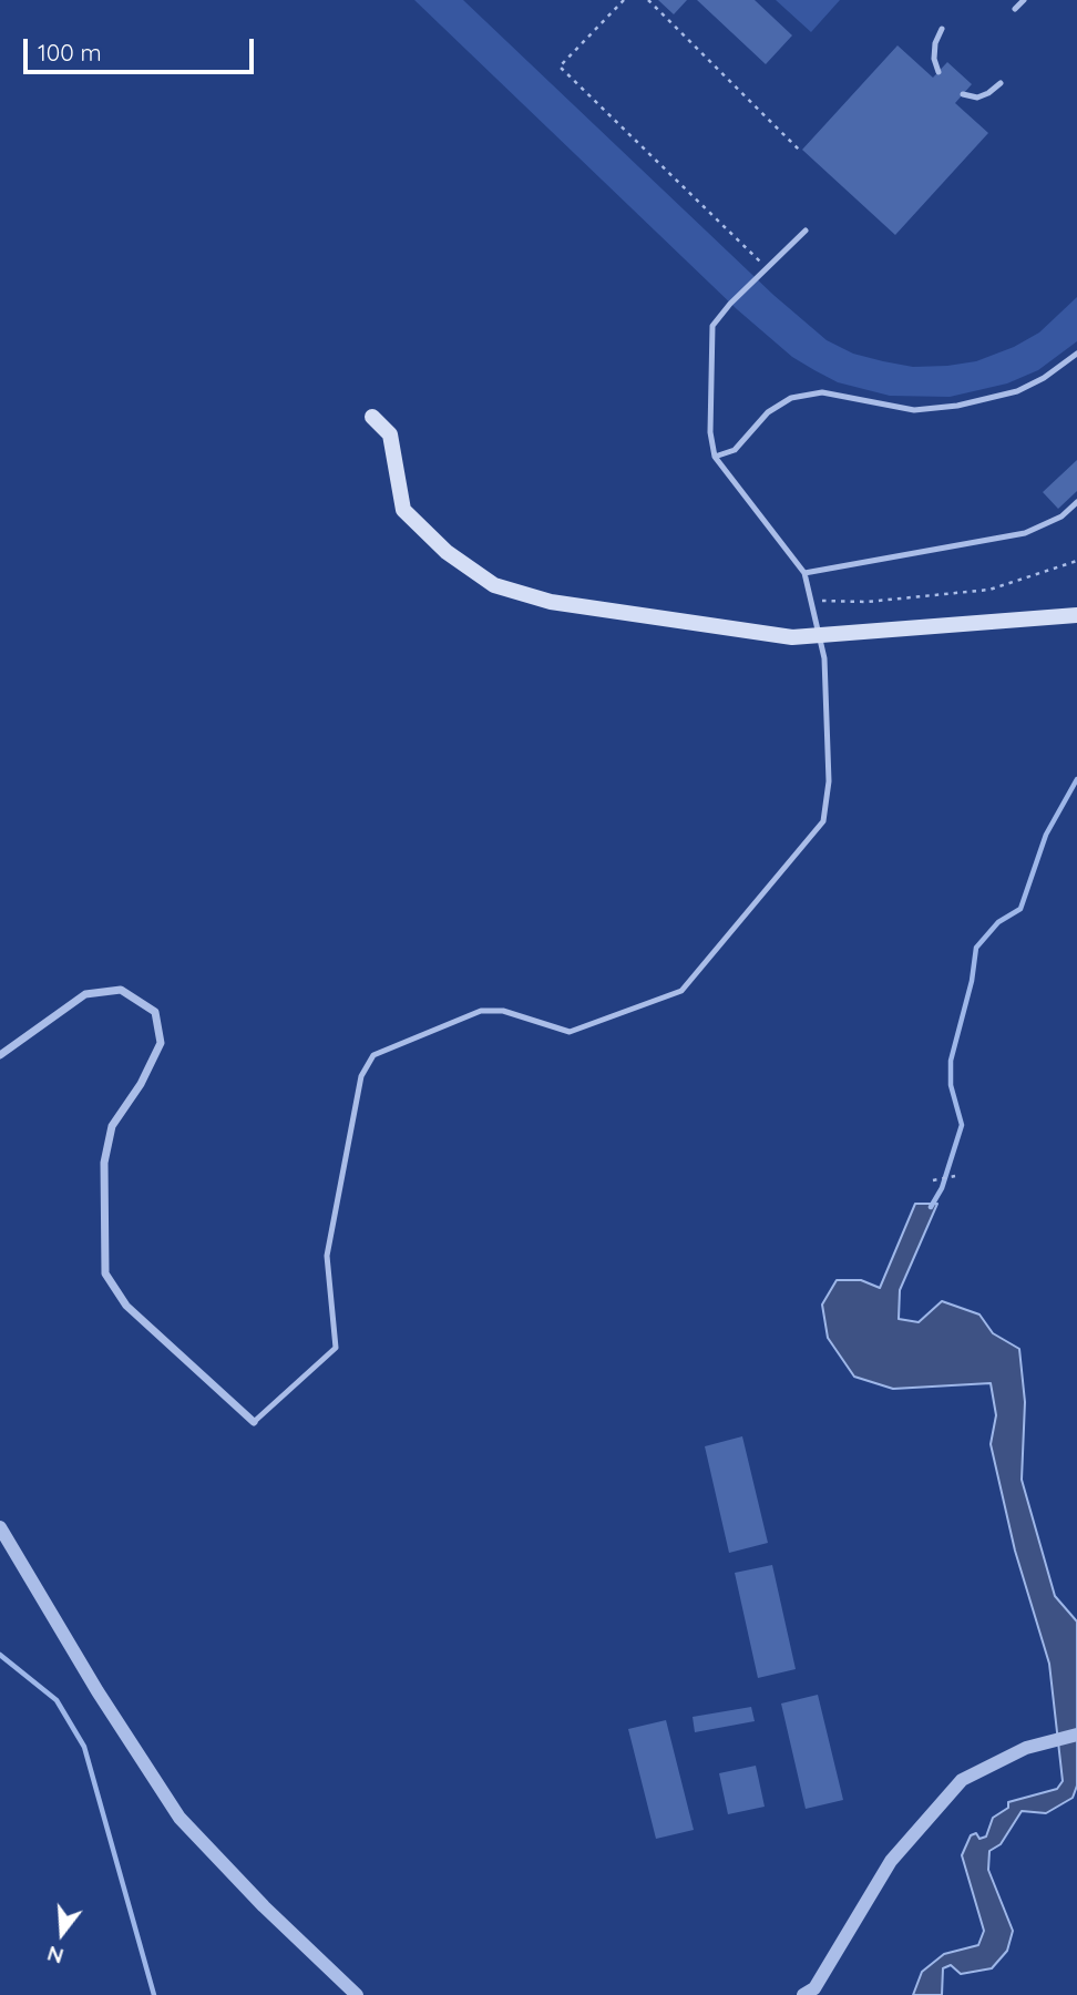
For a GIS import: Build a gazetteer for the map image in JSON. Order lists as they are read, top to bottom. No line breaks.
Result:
{"scale_bar":"100 m","north":"bottom"}
